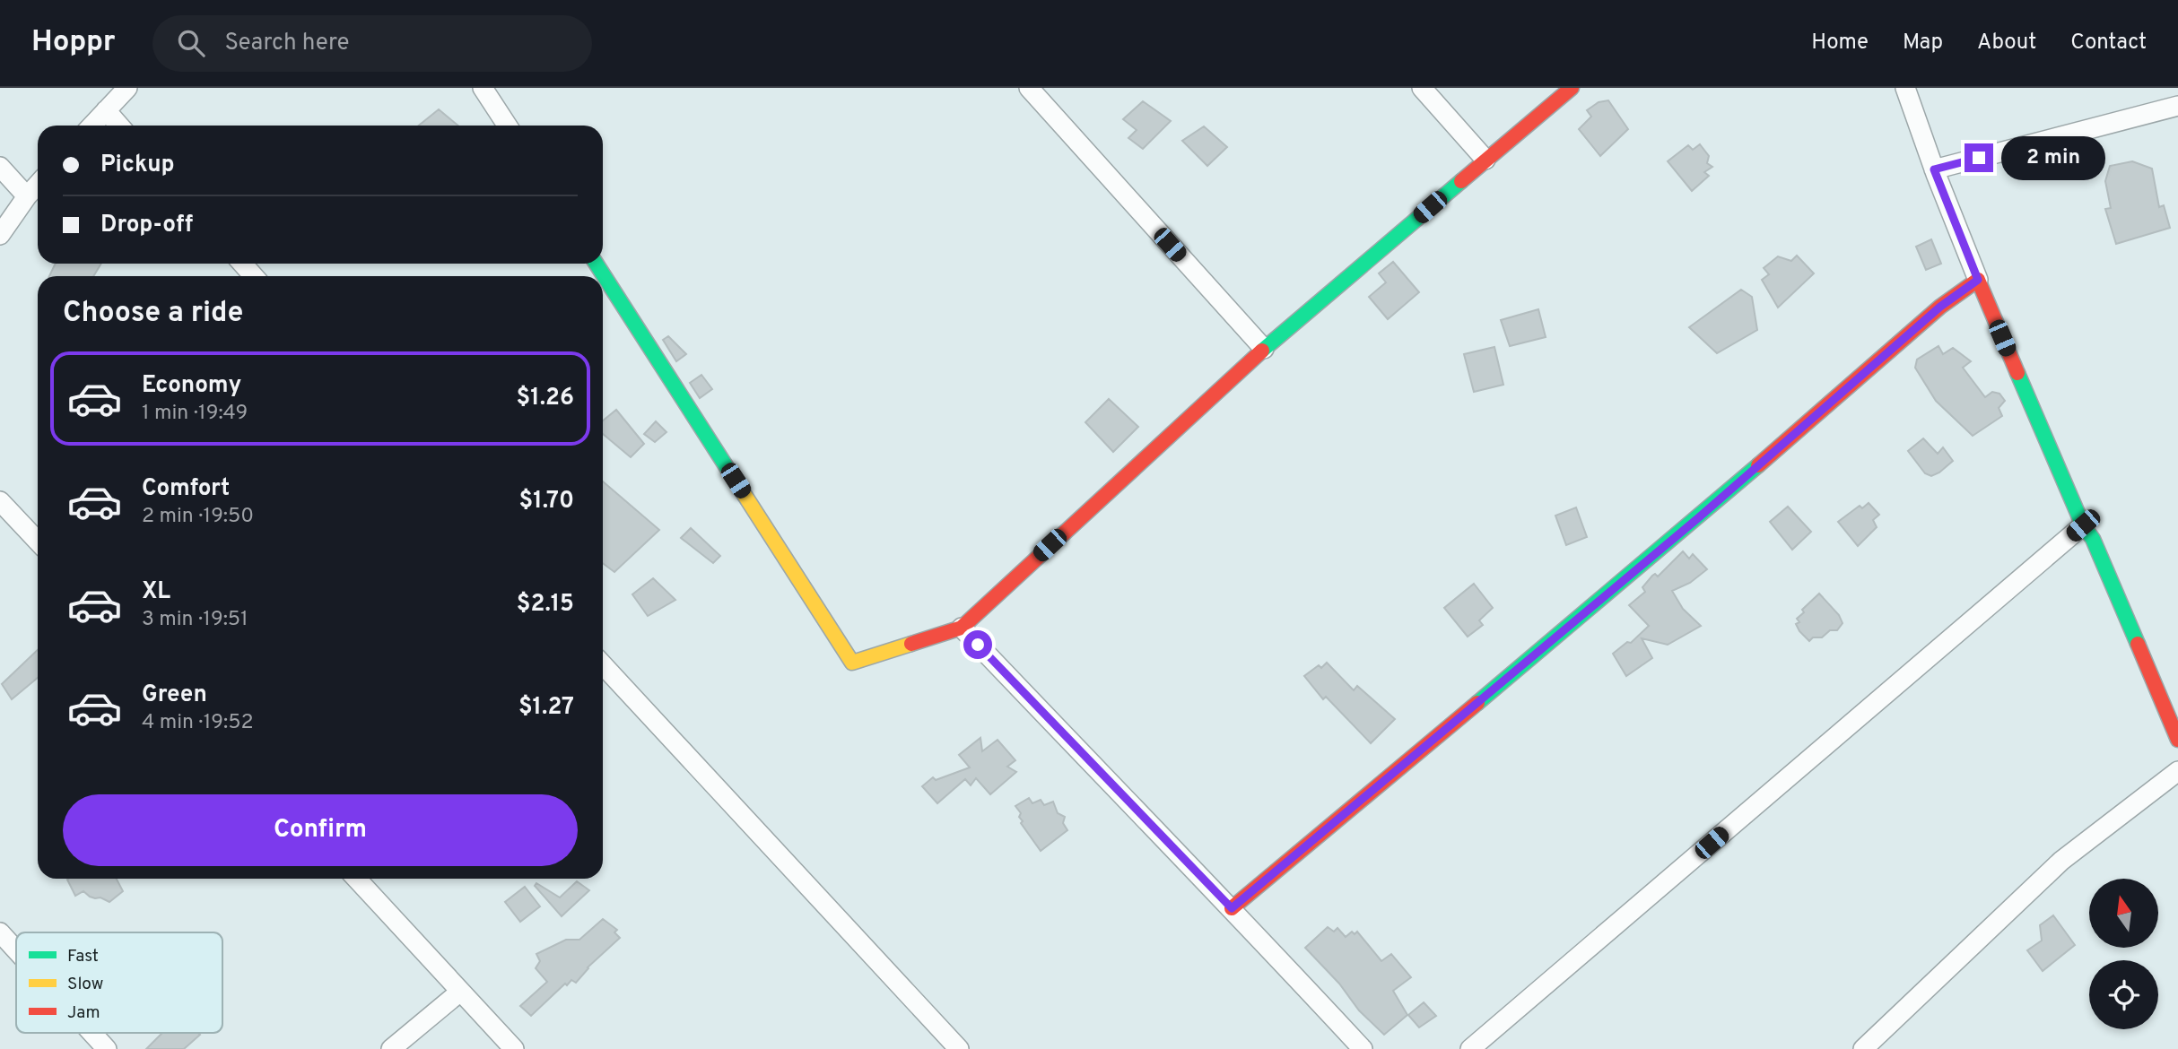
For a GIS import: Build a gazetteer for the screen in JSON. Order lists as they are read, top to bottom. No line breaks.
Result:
{"legend":["Fast","Slow","Jam"],"north":"top","page":{"header":"Hoppr","search":"Search here","nav":["Home","Map","About","Contact"],"banner":["Pickup","Drop-off"],"bubble":"2 min","heading":"Choose a ride","list":[{"name":"Economy","note":"1 min · 19:49","value":"$1.26"},{"name":"Comfort","note":"2 min · 19:50","value":"$1.70"},{"name":"XL","note":"3 min · 19:51","value":"$2.15"},{"name":"Green","note":"4 min · 19:52","value":"$1.27"}],"buttons":"Confirm"}}
